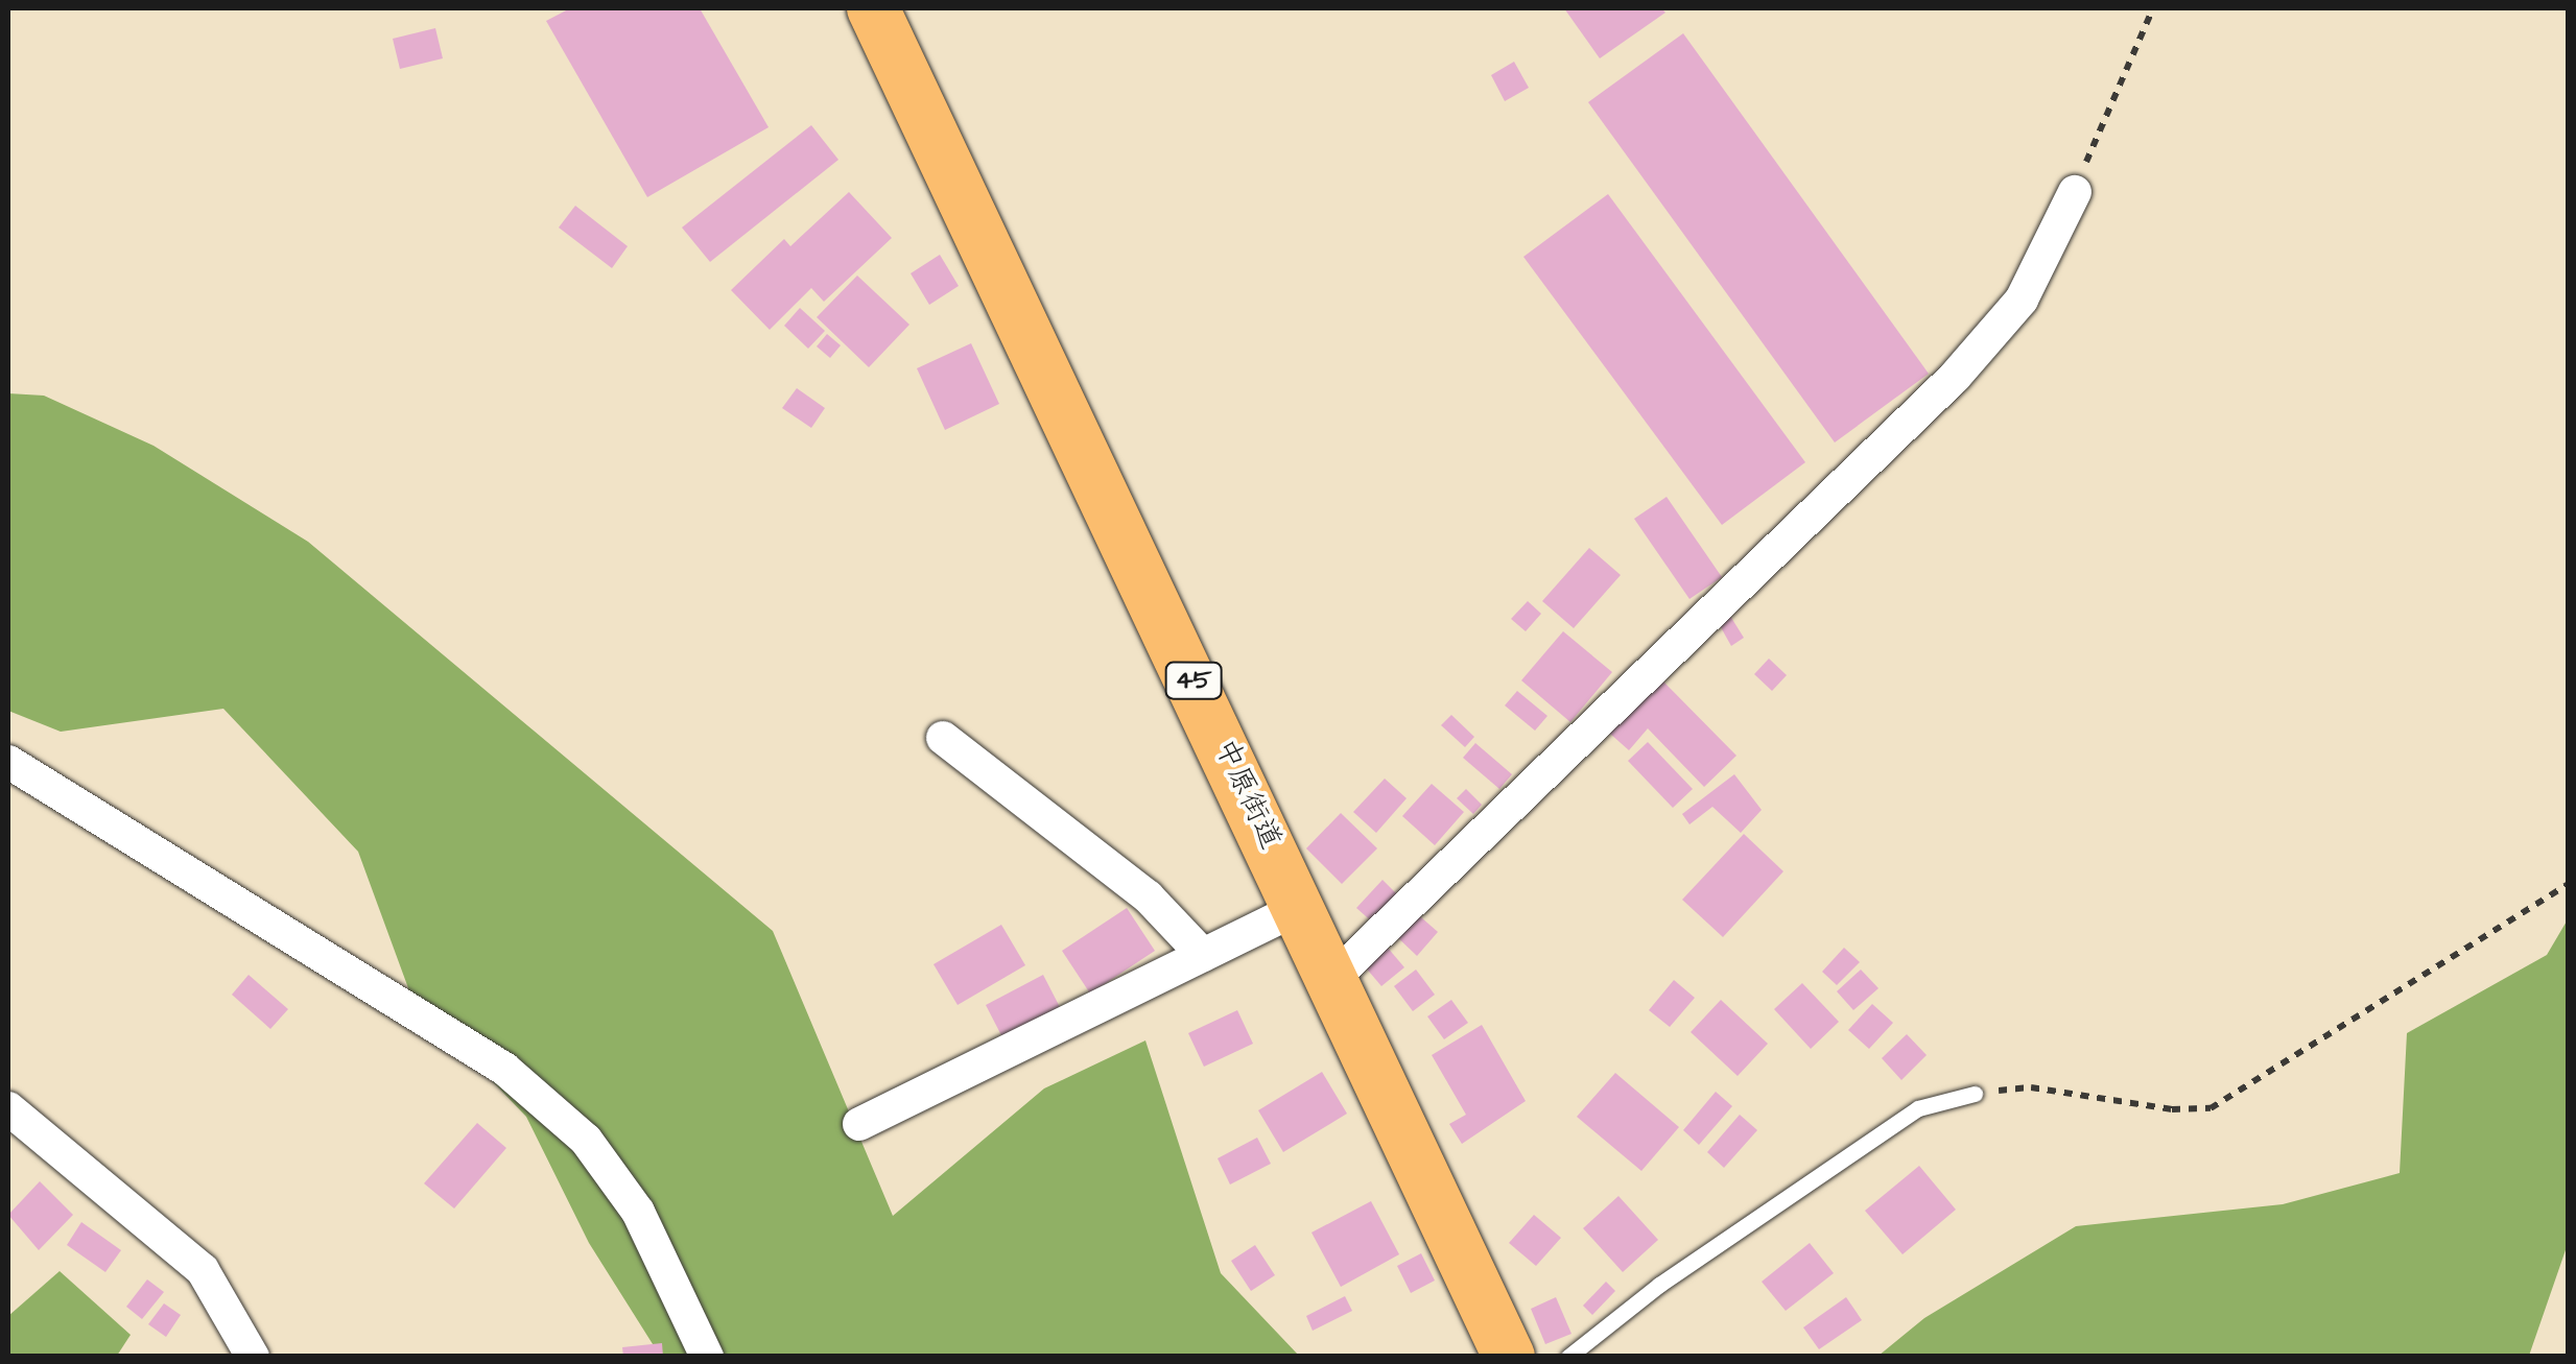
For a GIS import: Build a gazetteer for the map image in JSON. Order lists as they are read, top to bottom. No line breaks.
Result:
{"streets":{"main road":["45","中原街道"]}}
